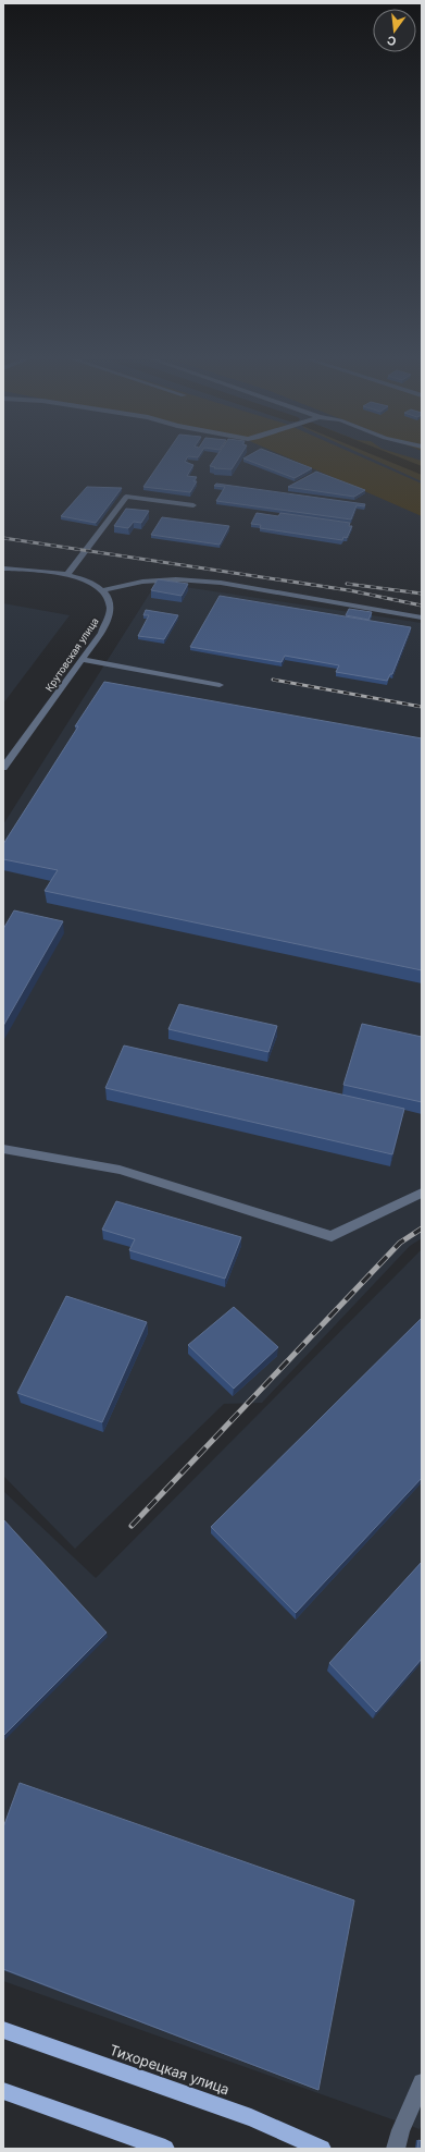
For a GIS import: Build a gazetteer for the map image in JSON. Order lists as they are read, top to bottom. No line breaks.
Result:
{"streets":{"main road":["Тихорецкая улица"],"street":["Крутовская улица"]},"north":"bottom"}
